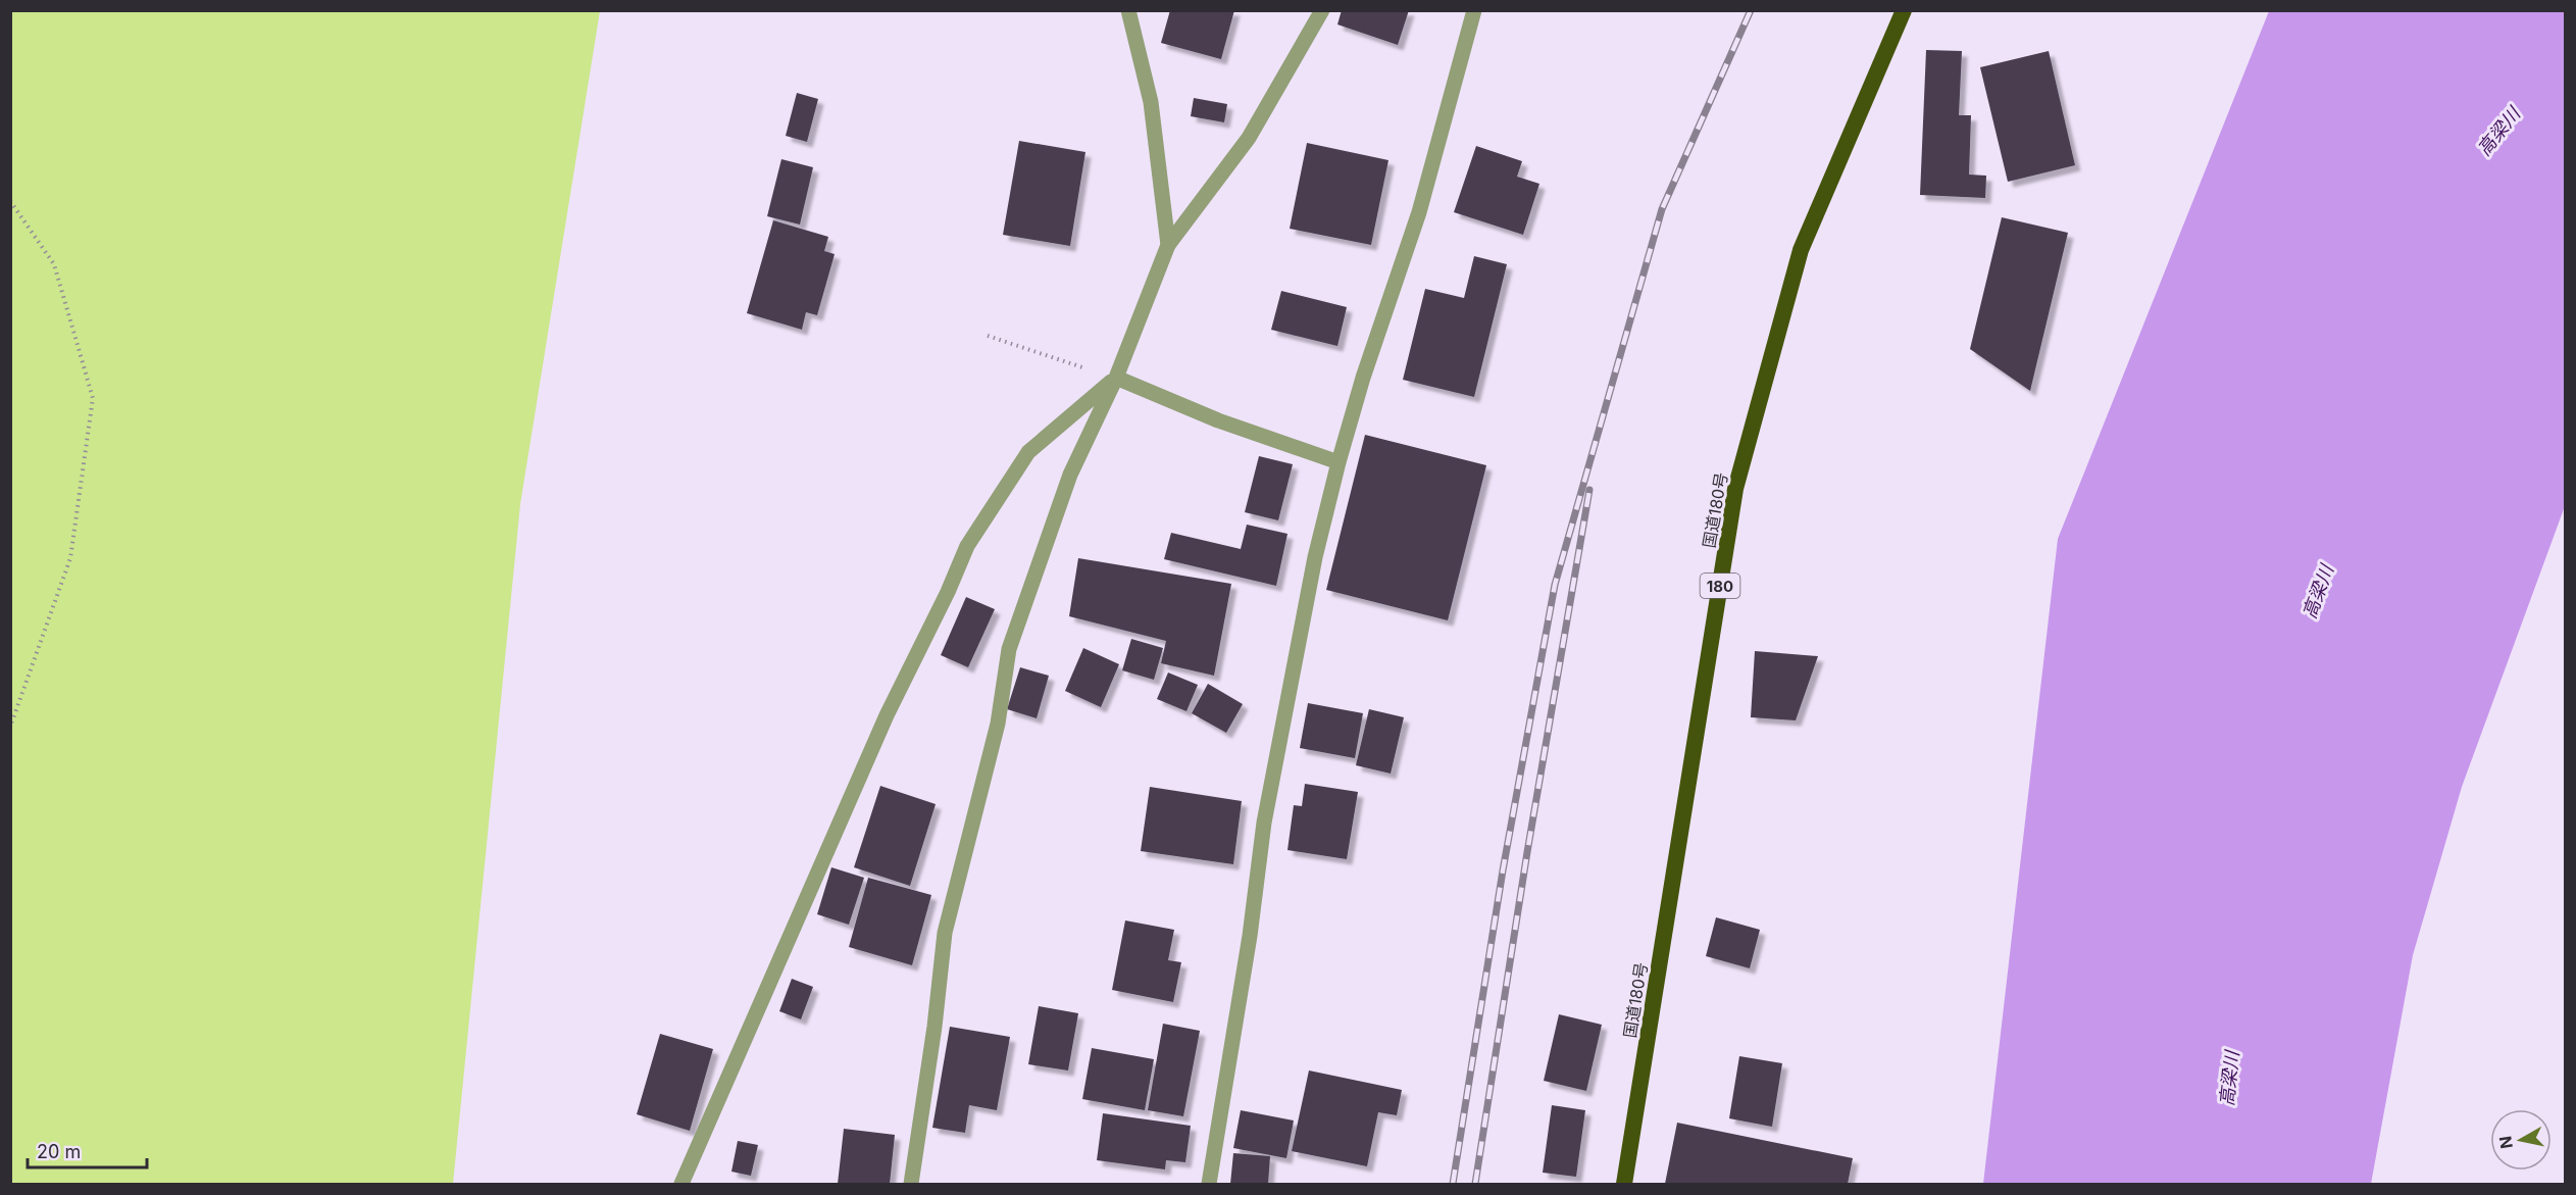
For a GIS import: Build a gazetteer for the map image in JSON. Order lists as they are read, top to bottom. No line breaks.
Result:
{"streets":{"highway":["国道180号","180"]},"water":["高梁川"],"scale_bar":"20 m","north":"left"}
